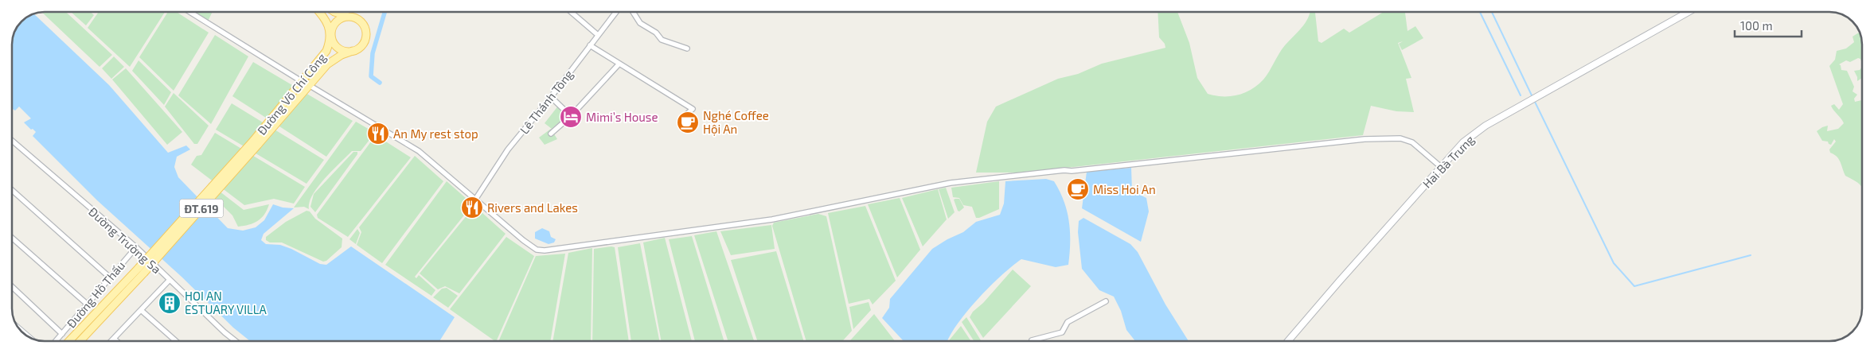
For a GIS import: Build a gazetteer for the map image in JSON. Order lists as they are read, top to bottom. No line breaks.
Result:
{"streets":{"main road":["Đường Võ Chí Công","ĐT.619"],"street":["Lê Thánh Tông","Hai Bà Trưng","Đường Trường Sa","Đường Hồ Thấu"]},"crossings":[["Đường Võ Chí Công","ĐT.619"],["Đường Trường Sa","Đường Hồ Thấu"]],"places":{"hotel":["Mimi’s House"],"cafe":["Nghé Coffee Hội An","Miss Hoi An"],"restaurant":["An My rest stop","Rivers and Lakes"],"building":["HOI AN ESTUARY VILLA"]},"scale_bar":"100 m"}
